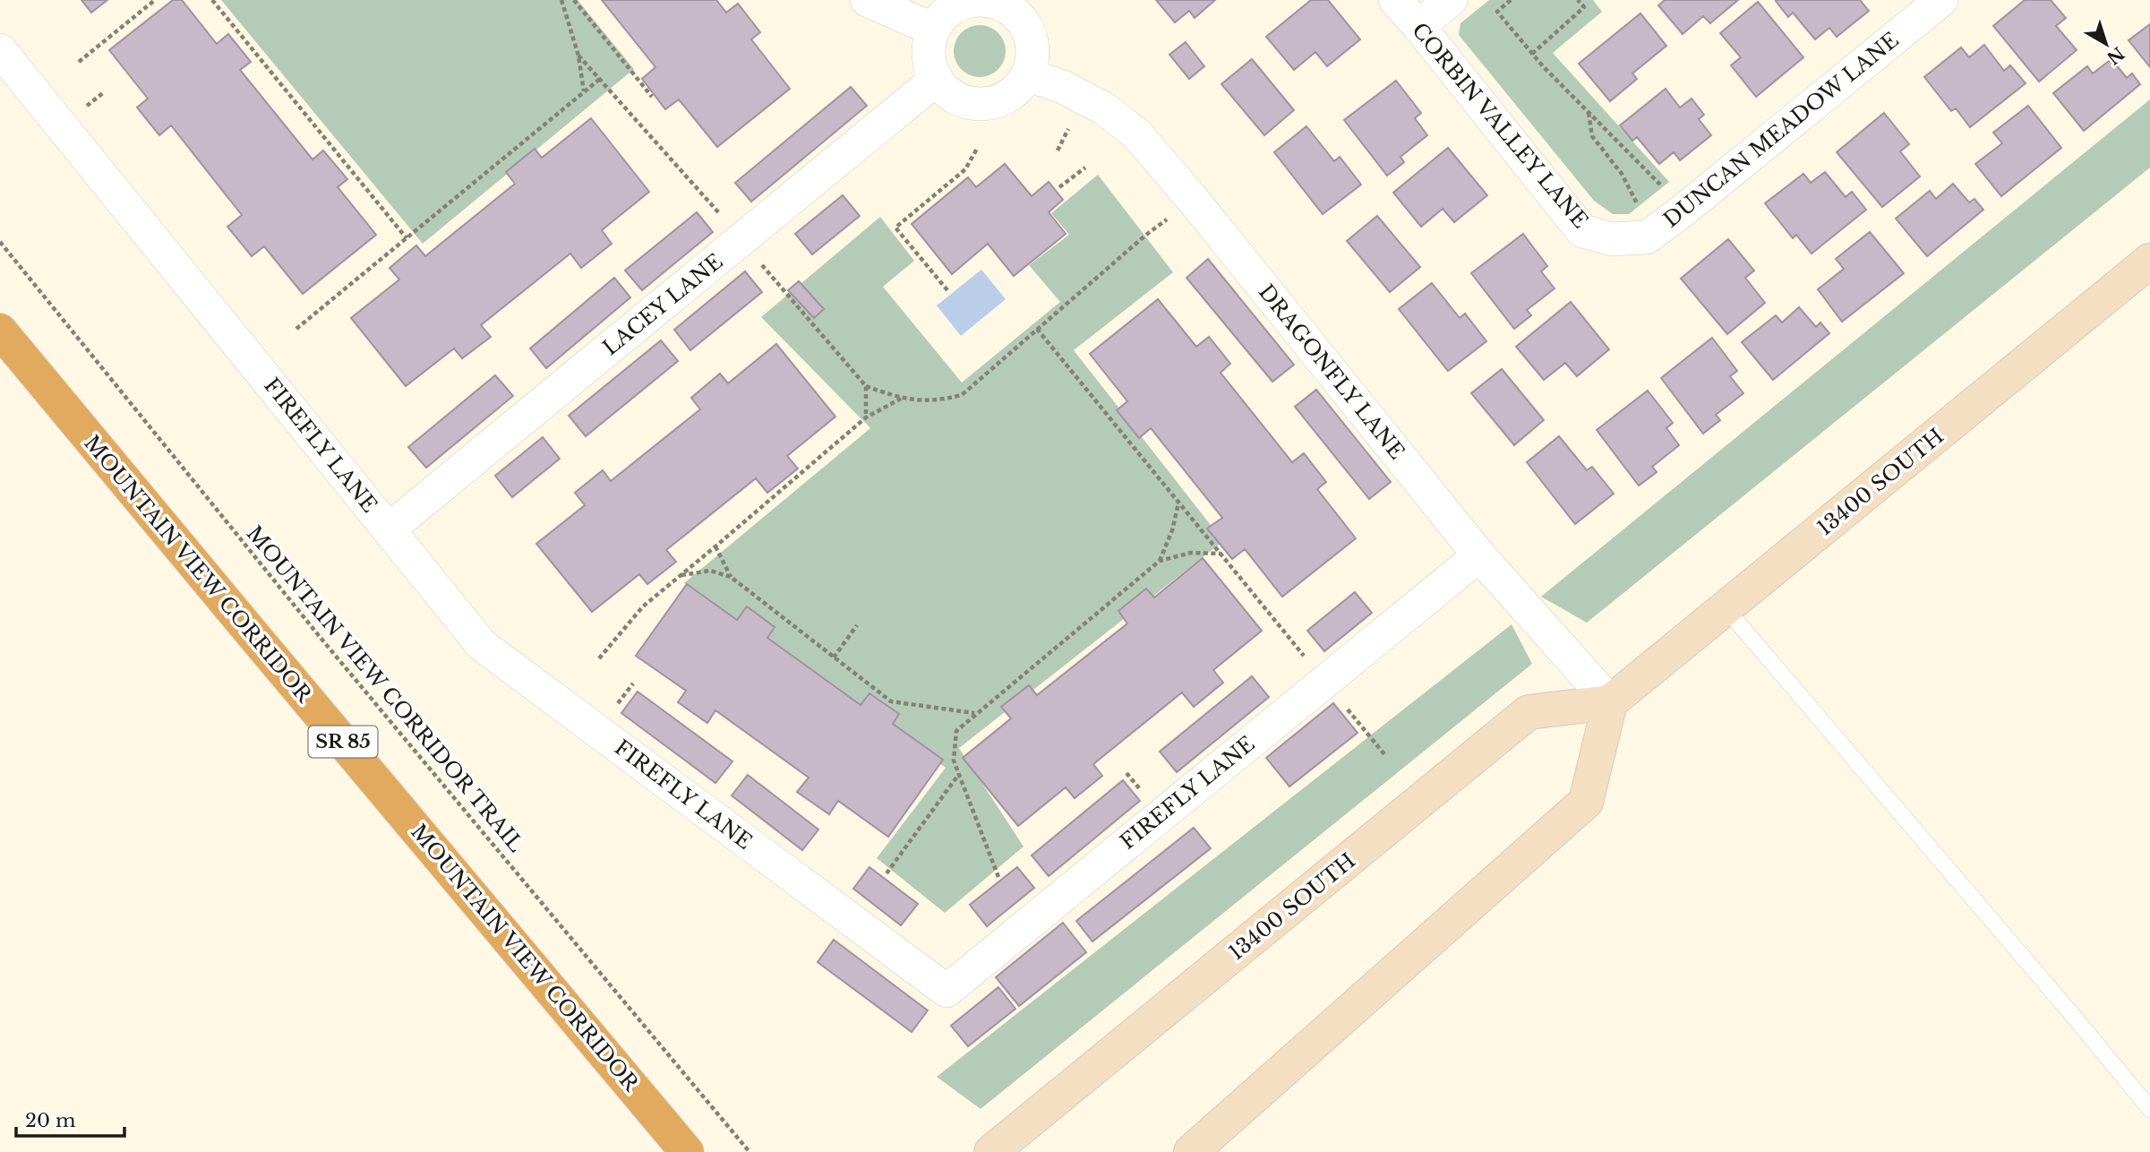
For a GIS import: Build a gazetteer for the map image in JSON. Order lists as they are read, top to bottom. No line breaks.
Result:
{"streets":{"highway":["MOUNTAIN VIEW CORRIDOR","SR 85"],"main road":["13400 SOUTH"],"street":["CORBIN VALLEY LANE","DUNCAN MEADOW LANE","LACEY LANE","DRAGONFLY LANE","FIREFLY LANE"],"path":["MOUNTAIN VIEW CORRIDOR TRAIL"]},"crossings":[["CORBIN VALLEY LANE","DUNCAN MEADOW LANE"],["LACEY LANE","DRAGONFLY LANE"],["LACEY LANE","FIREFLY LANE"],["DRAGONFLY LANE","FIREFLY LANE"],["DRAGONFLY LANE","13400 SOUTH"]],"scale_bar":"20 m","north":"bottom right"}
